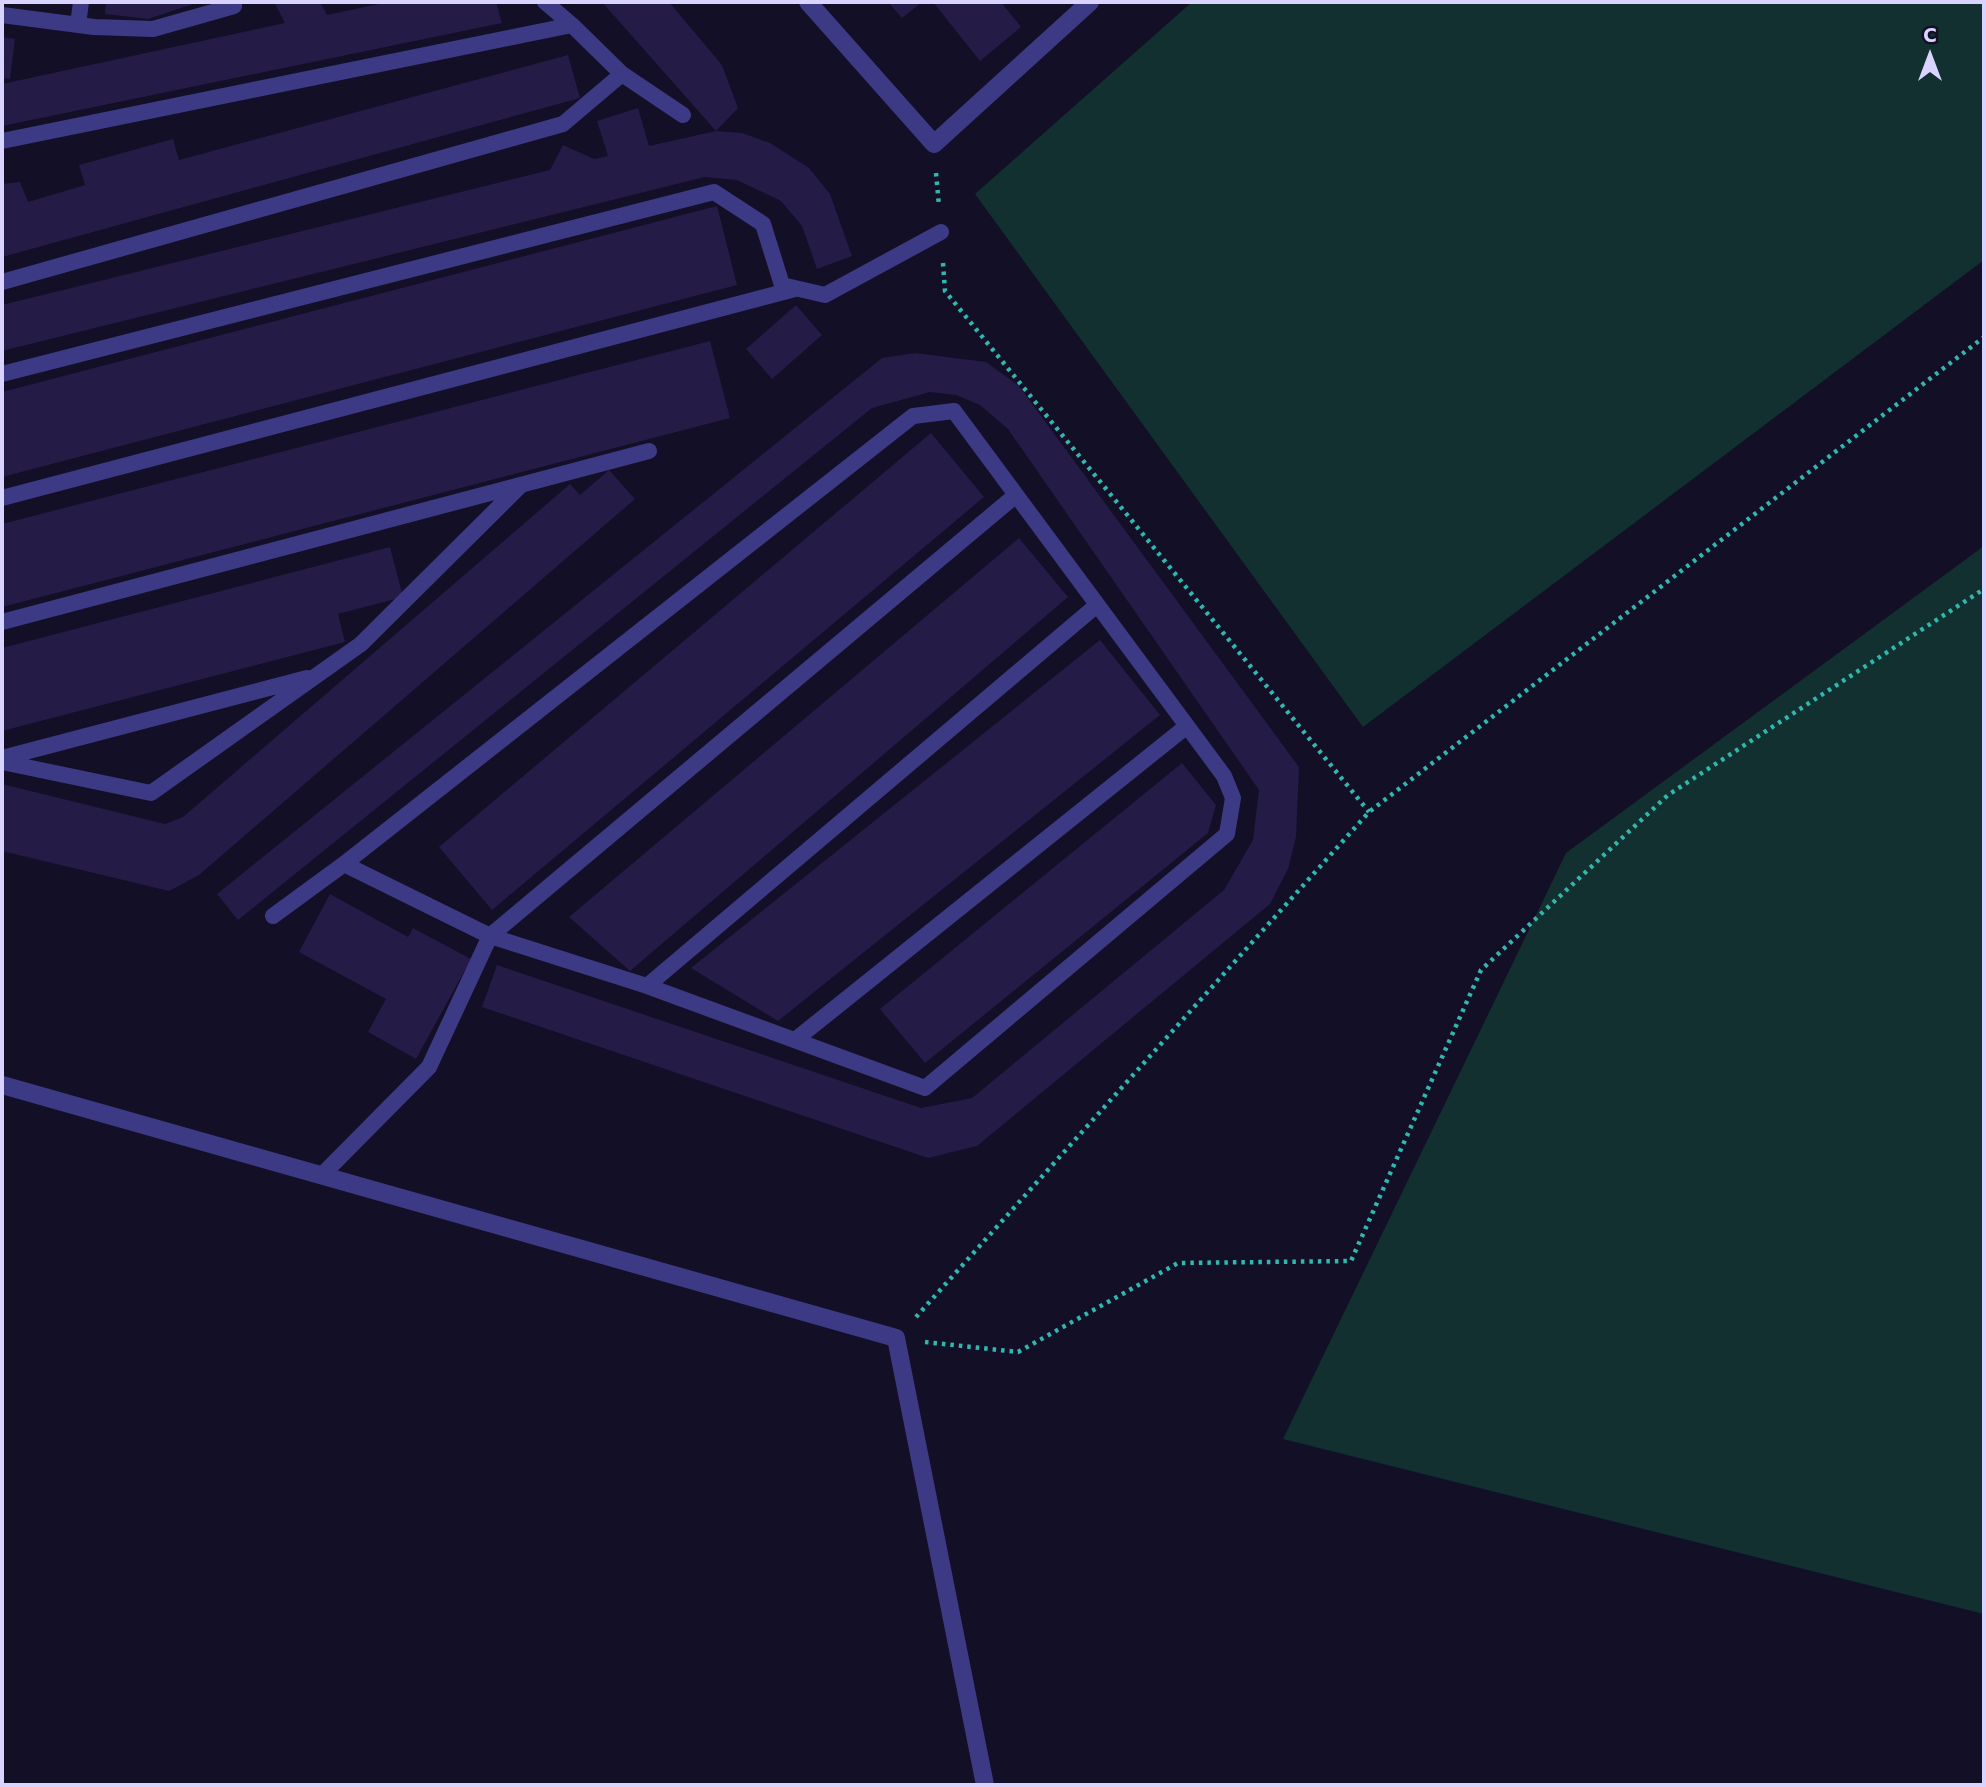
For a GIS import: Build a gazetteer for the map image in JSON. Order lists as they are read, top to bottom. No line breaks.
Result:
{"north":"top"}
